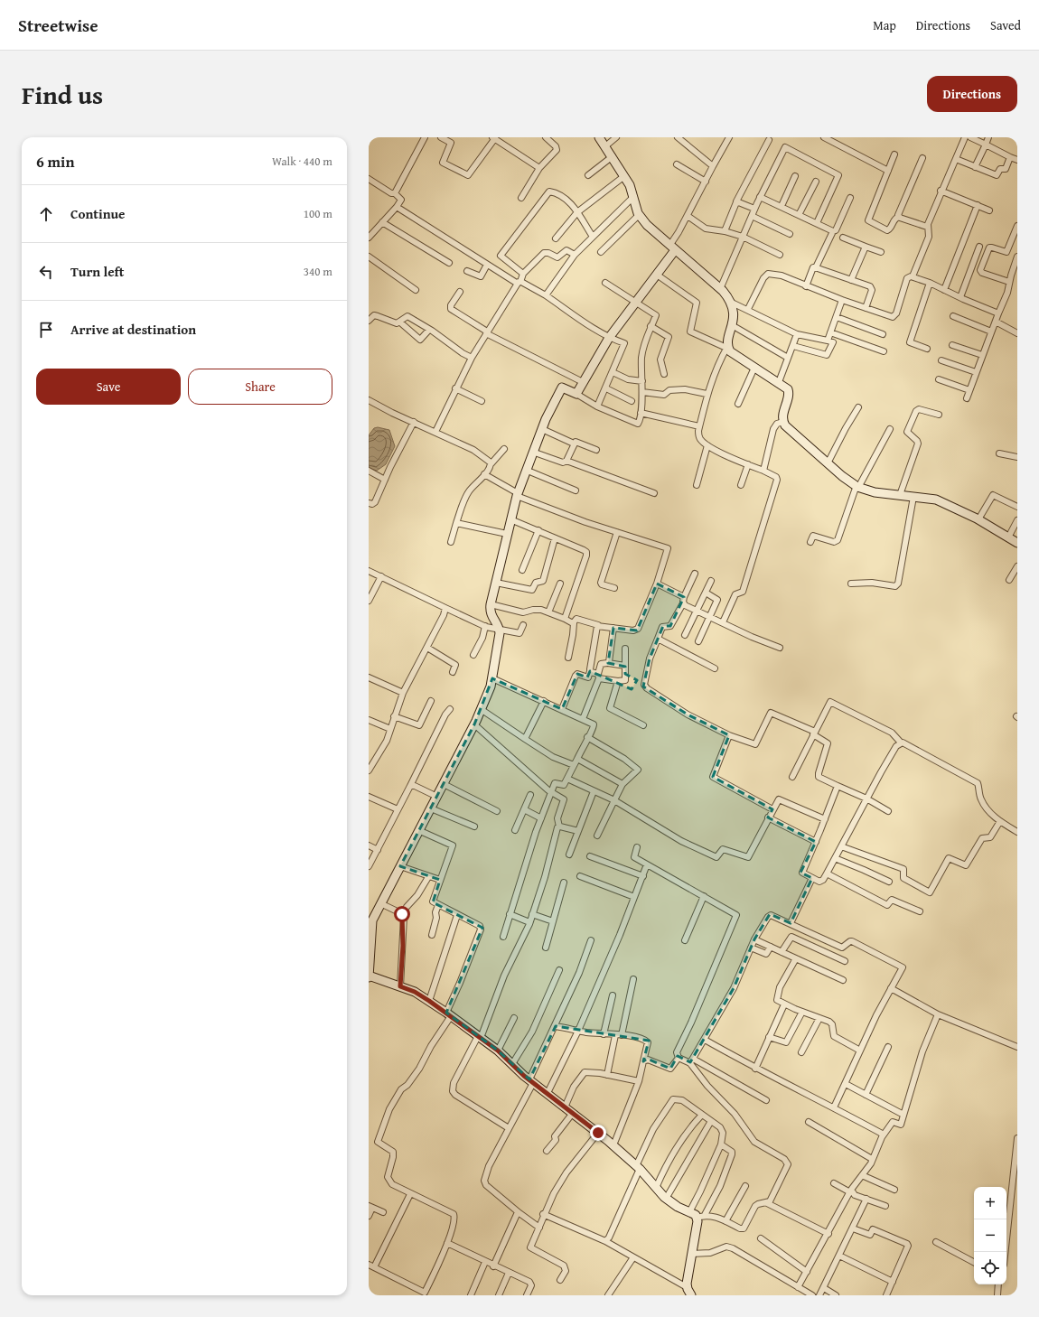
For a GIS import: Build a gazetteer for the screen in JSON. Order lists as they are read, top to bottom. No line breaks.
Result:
{"page":{"header":"Streetwise","nav":["Map","Directions","Saved"],"title":"Find us","buttons":["Directions",["Save","Share"]],"heading":["6 min","Walk · 440 m"],"list":[["Continue","100 m"],["Turn left","340 m"],"Arrive at destination"],"map_buttons":["+","−"]}}
